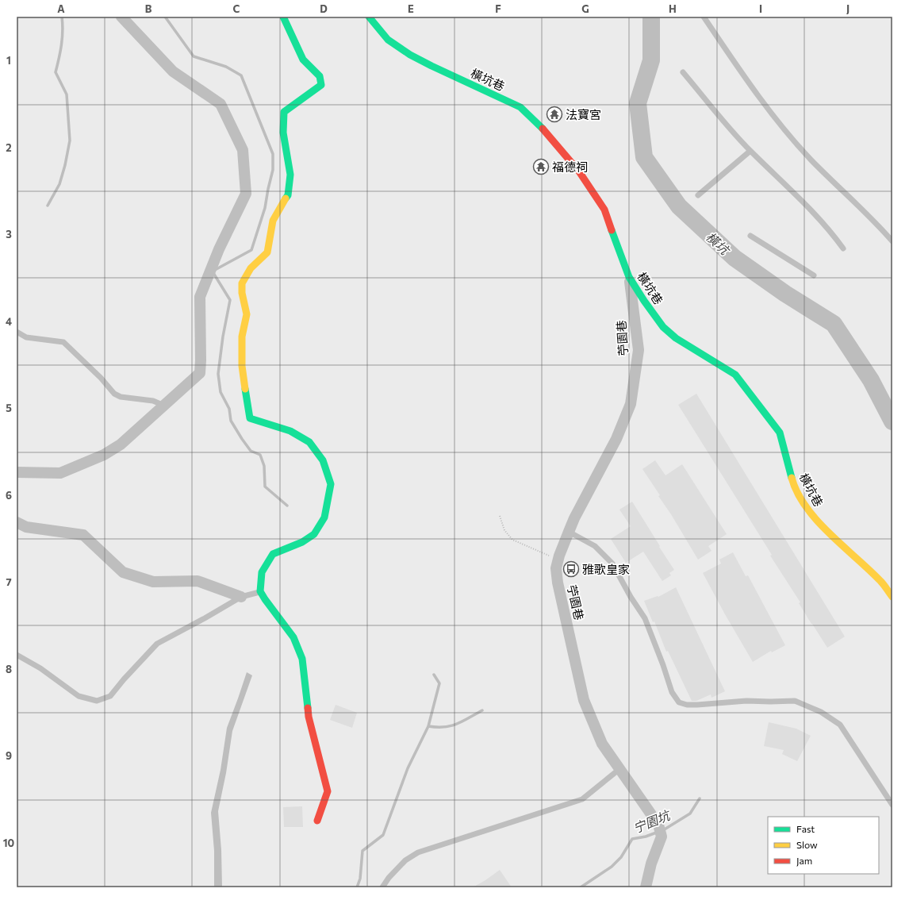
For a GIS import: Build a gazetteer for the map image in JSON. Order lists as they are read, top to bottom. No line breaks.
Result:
{"streets":{"street":["橫坑巷","苧園巷"]},"crossings":[["橫坑巷","苧園巷"]],"water":["橫坑","宁園坑"],"places":{"temple":["法寶宮","福德祠"],"bus stop":["雅歌皇家"]},"legend":["Fast","Slow","Jam"],"grid":{"columns":["A","B","C","D","E","F","G","H","I","J"],"rows":["1","2","3","4","5","6","7","8","9","10"]}}
